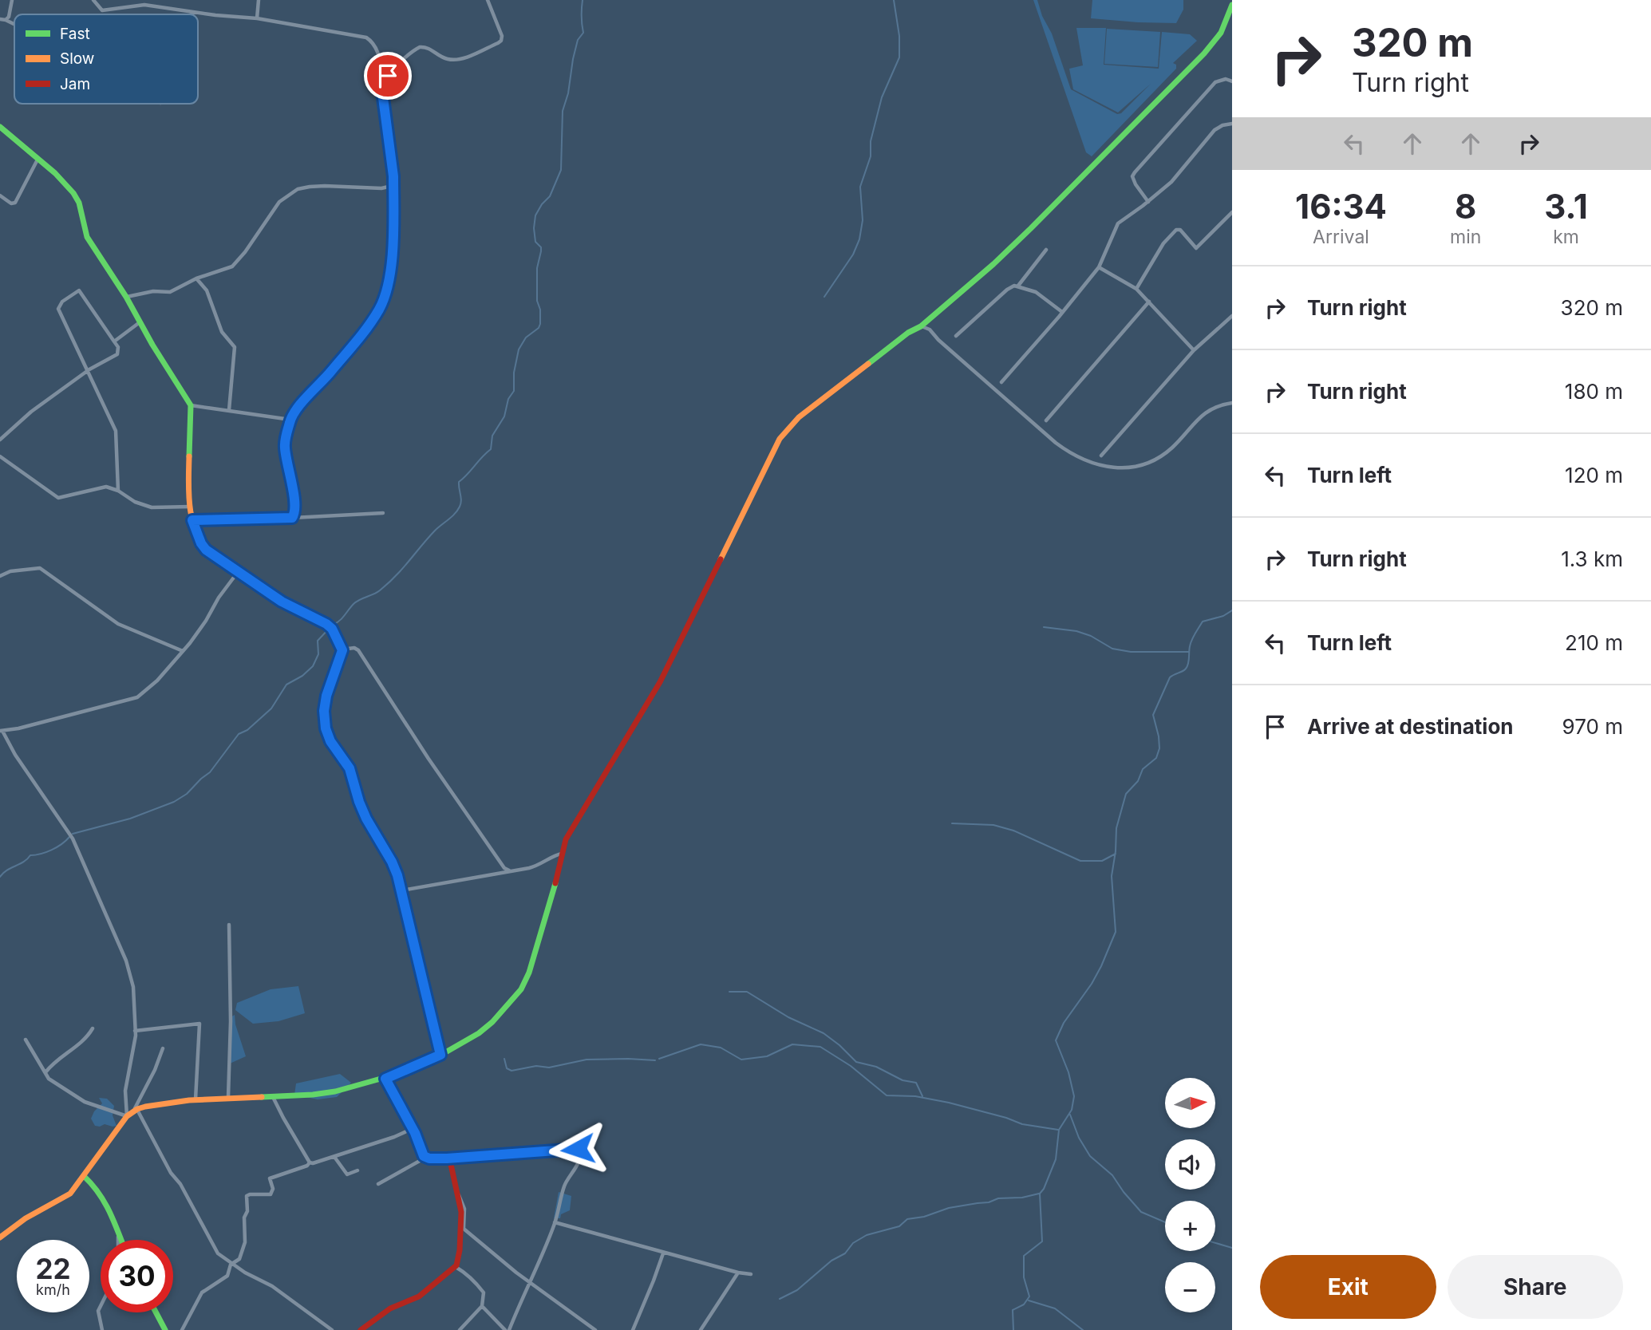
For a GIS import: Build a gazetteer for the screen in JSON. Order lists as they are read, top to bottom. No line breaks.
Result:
{"legend":["Fast","Slow","Jam"],"north":"right","page":{"turn":["320 m","Turn right"],"eta":["16:34","Arrival","8","min","3.1","km"],"list":[{"name":"Turn right","value":"320 m"},{"name":"Turn right","value":"180 m"},{"name":"Turn left","value":"120 m"},{"name":"Turn right","value":"1.3 km"},{"name":"Turn left","value":"210 m"},{"name":"Arrive at destination","value":"970 m"}],"map_buttons":["+","−"],"speed":"22 km/h","limit":"30","buttons":["Exit","Share"]}}
